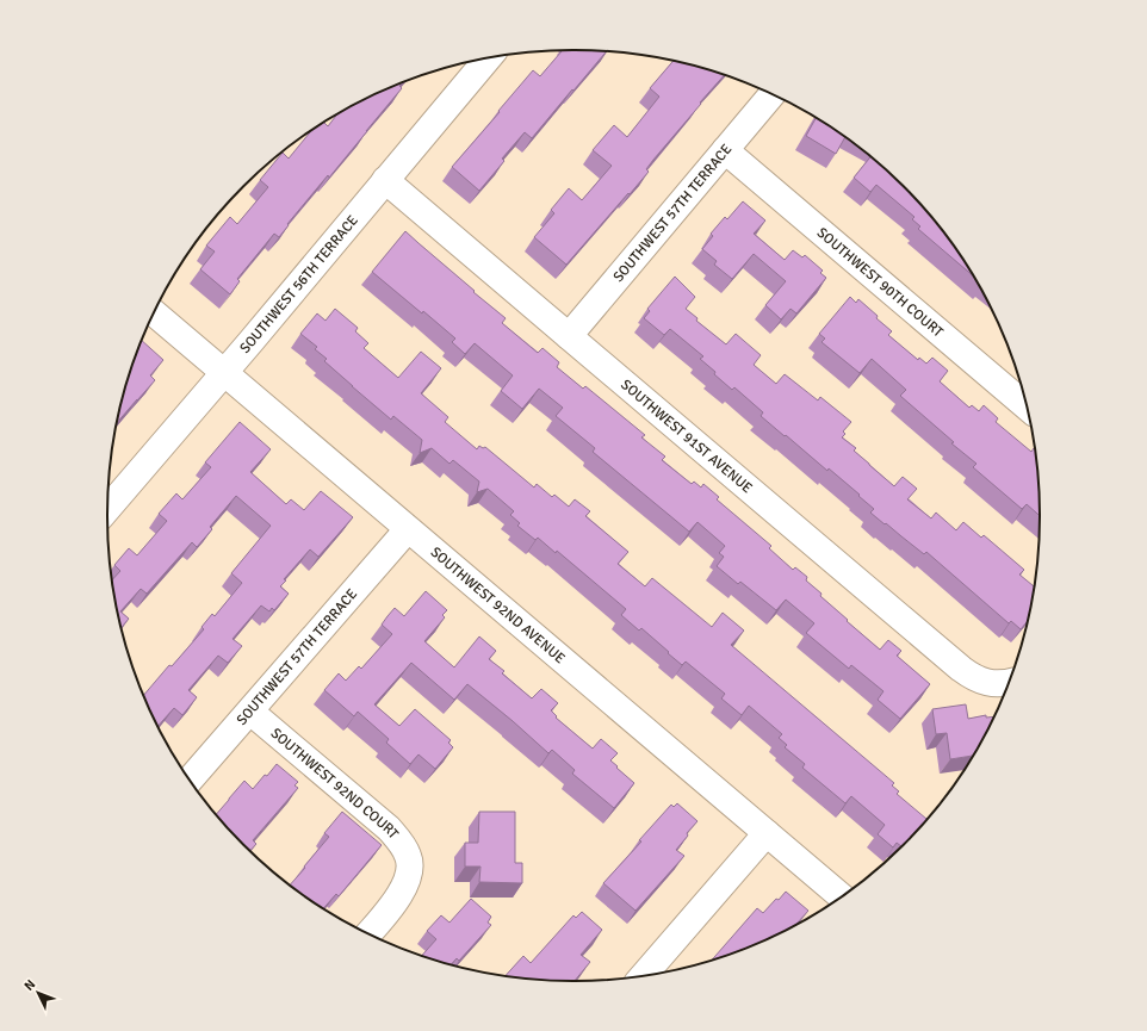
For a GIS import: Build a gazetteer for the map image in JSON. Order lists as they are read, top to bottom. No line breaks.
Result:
{"streets":{"street":["SOUTHWEST 57TH TERRACE","SOUTHWEST 90TH COURT","SOUTHWEST 56TH TERRACE","SOUTHWEST 91ST AVENUE","SOUTHWEST 92ND AVENUE","SOUTHWEST 92ND COURT"]},"crossings":[["SOUTHWEST 57TH TERRACE","SOUTHWEST 90TH COURT"],["SOUTHWEST 57TH TERRACE","SOUTHWEST 91ST AVENUE"],["SOUTHWEST 57TH TERRACE","SOUTHWEST 92ND AVENUE"],["SOUTHWEST 57TH TERRACE","SOUTHWEST 92ND COURT"],["SOUTHWEST 56TH TERRACE","SOUTHWEST 91ST AVENUE"],["SOUTHWEST 56TH TERRACE","SOUTHWEST 92ND AVENUE"]],"north":"top left"}
